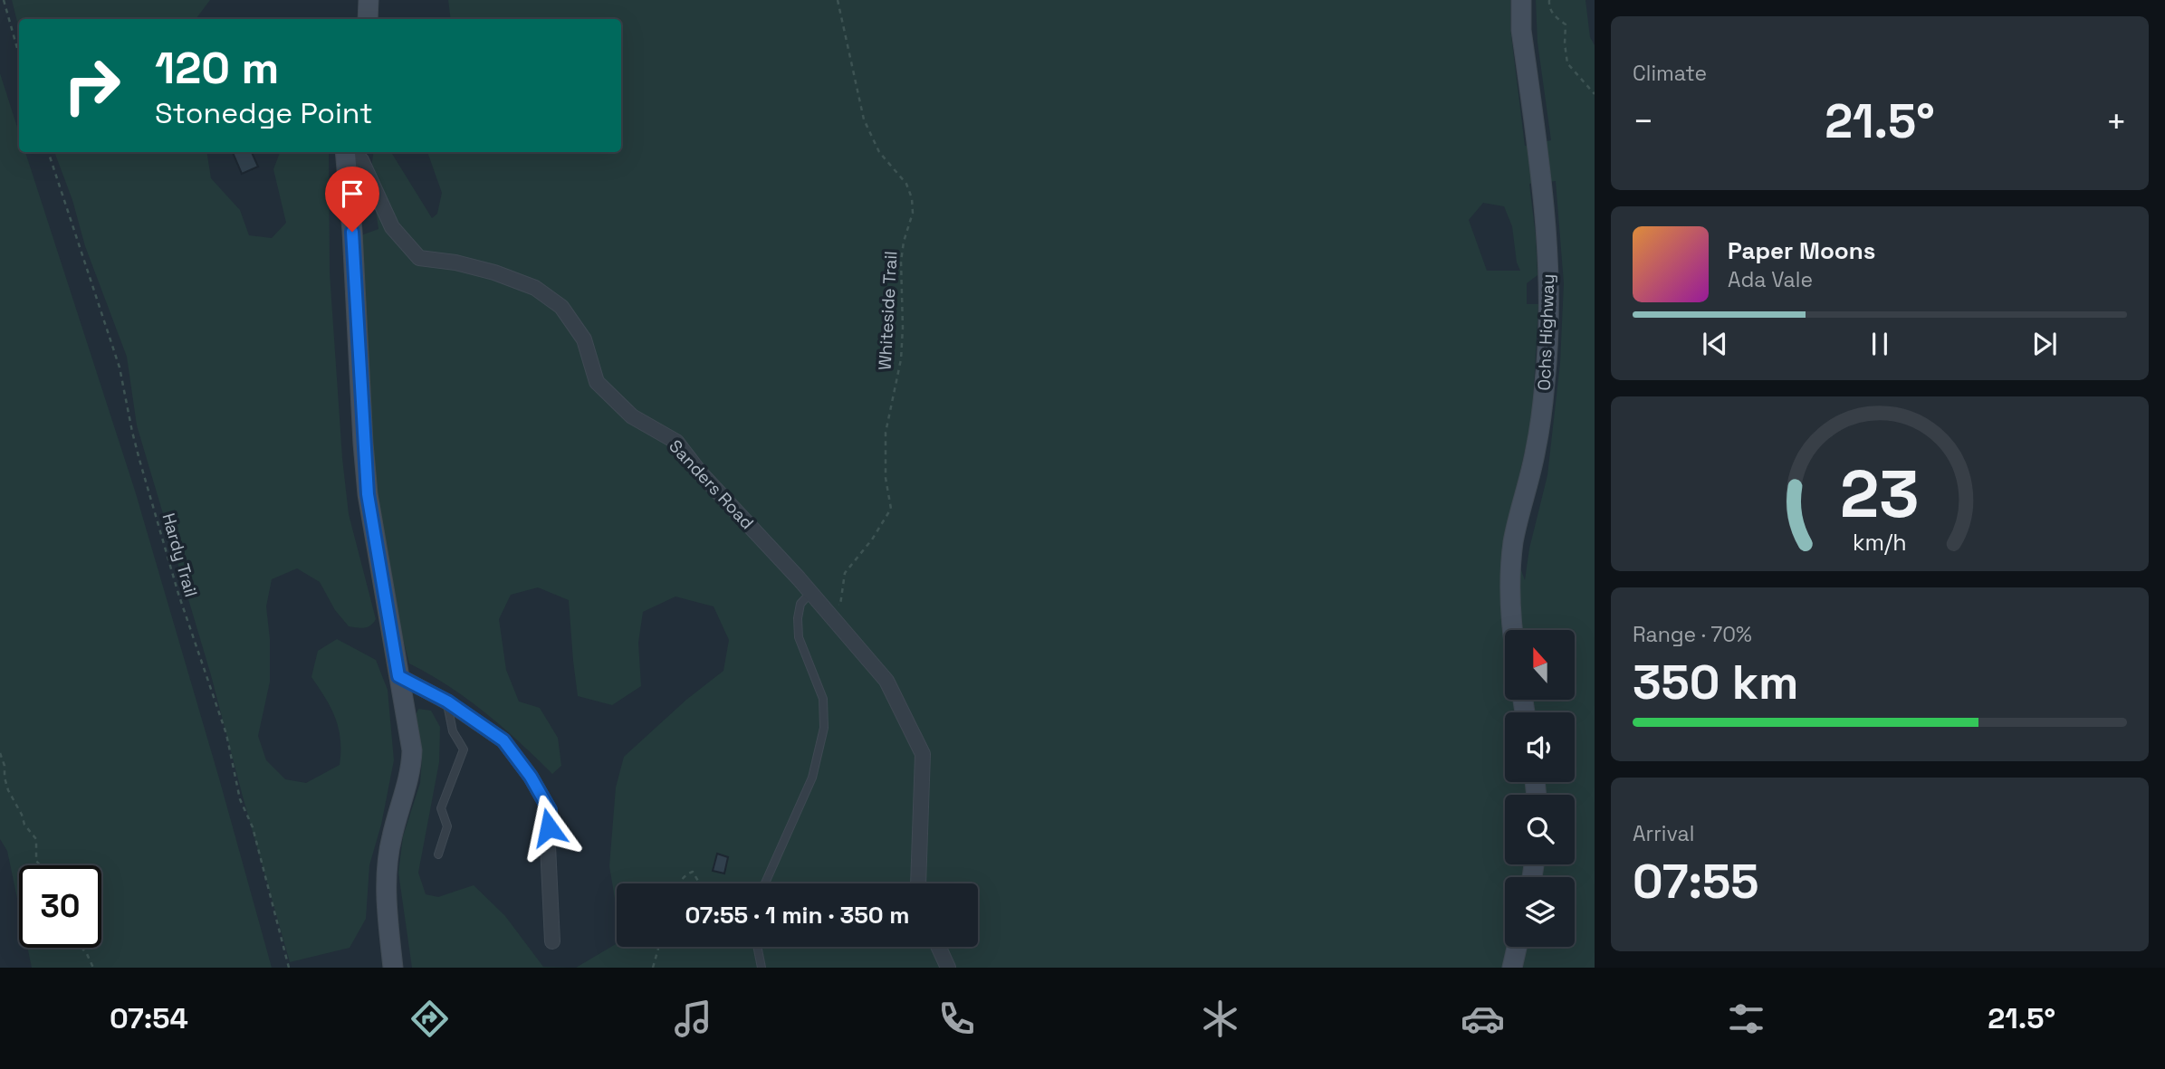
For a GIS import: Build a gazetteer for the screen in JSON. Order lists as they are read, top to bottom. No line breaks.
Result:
{"streets":{"main road":["Ochs Highway"],"street":["Sanders Road"],"path":["Whiteside Trail","Hardy Trail"]},"crossings":[["Whiteside Trail","Sanders Road"]],"north":"top","page":{"tile":["Climate",["Range · 70%","350 km"],["Arrival","07:55"]],"turn":["120 m","Stonedge Point"],"heat":["−","21.5°","+"],"song":["Paper Moons","Ada Vale"],"limit":"30","trip":"07:55 · 1 min · 350 m","tabs":["07:54","21.5°"],"gauge":["23","km/h"]}}
